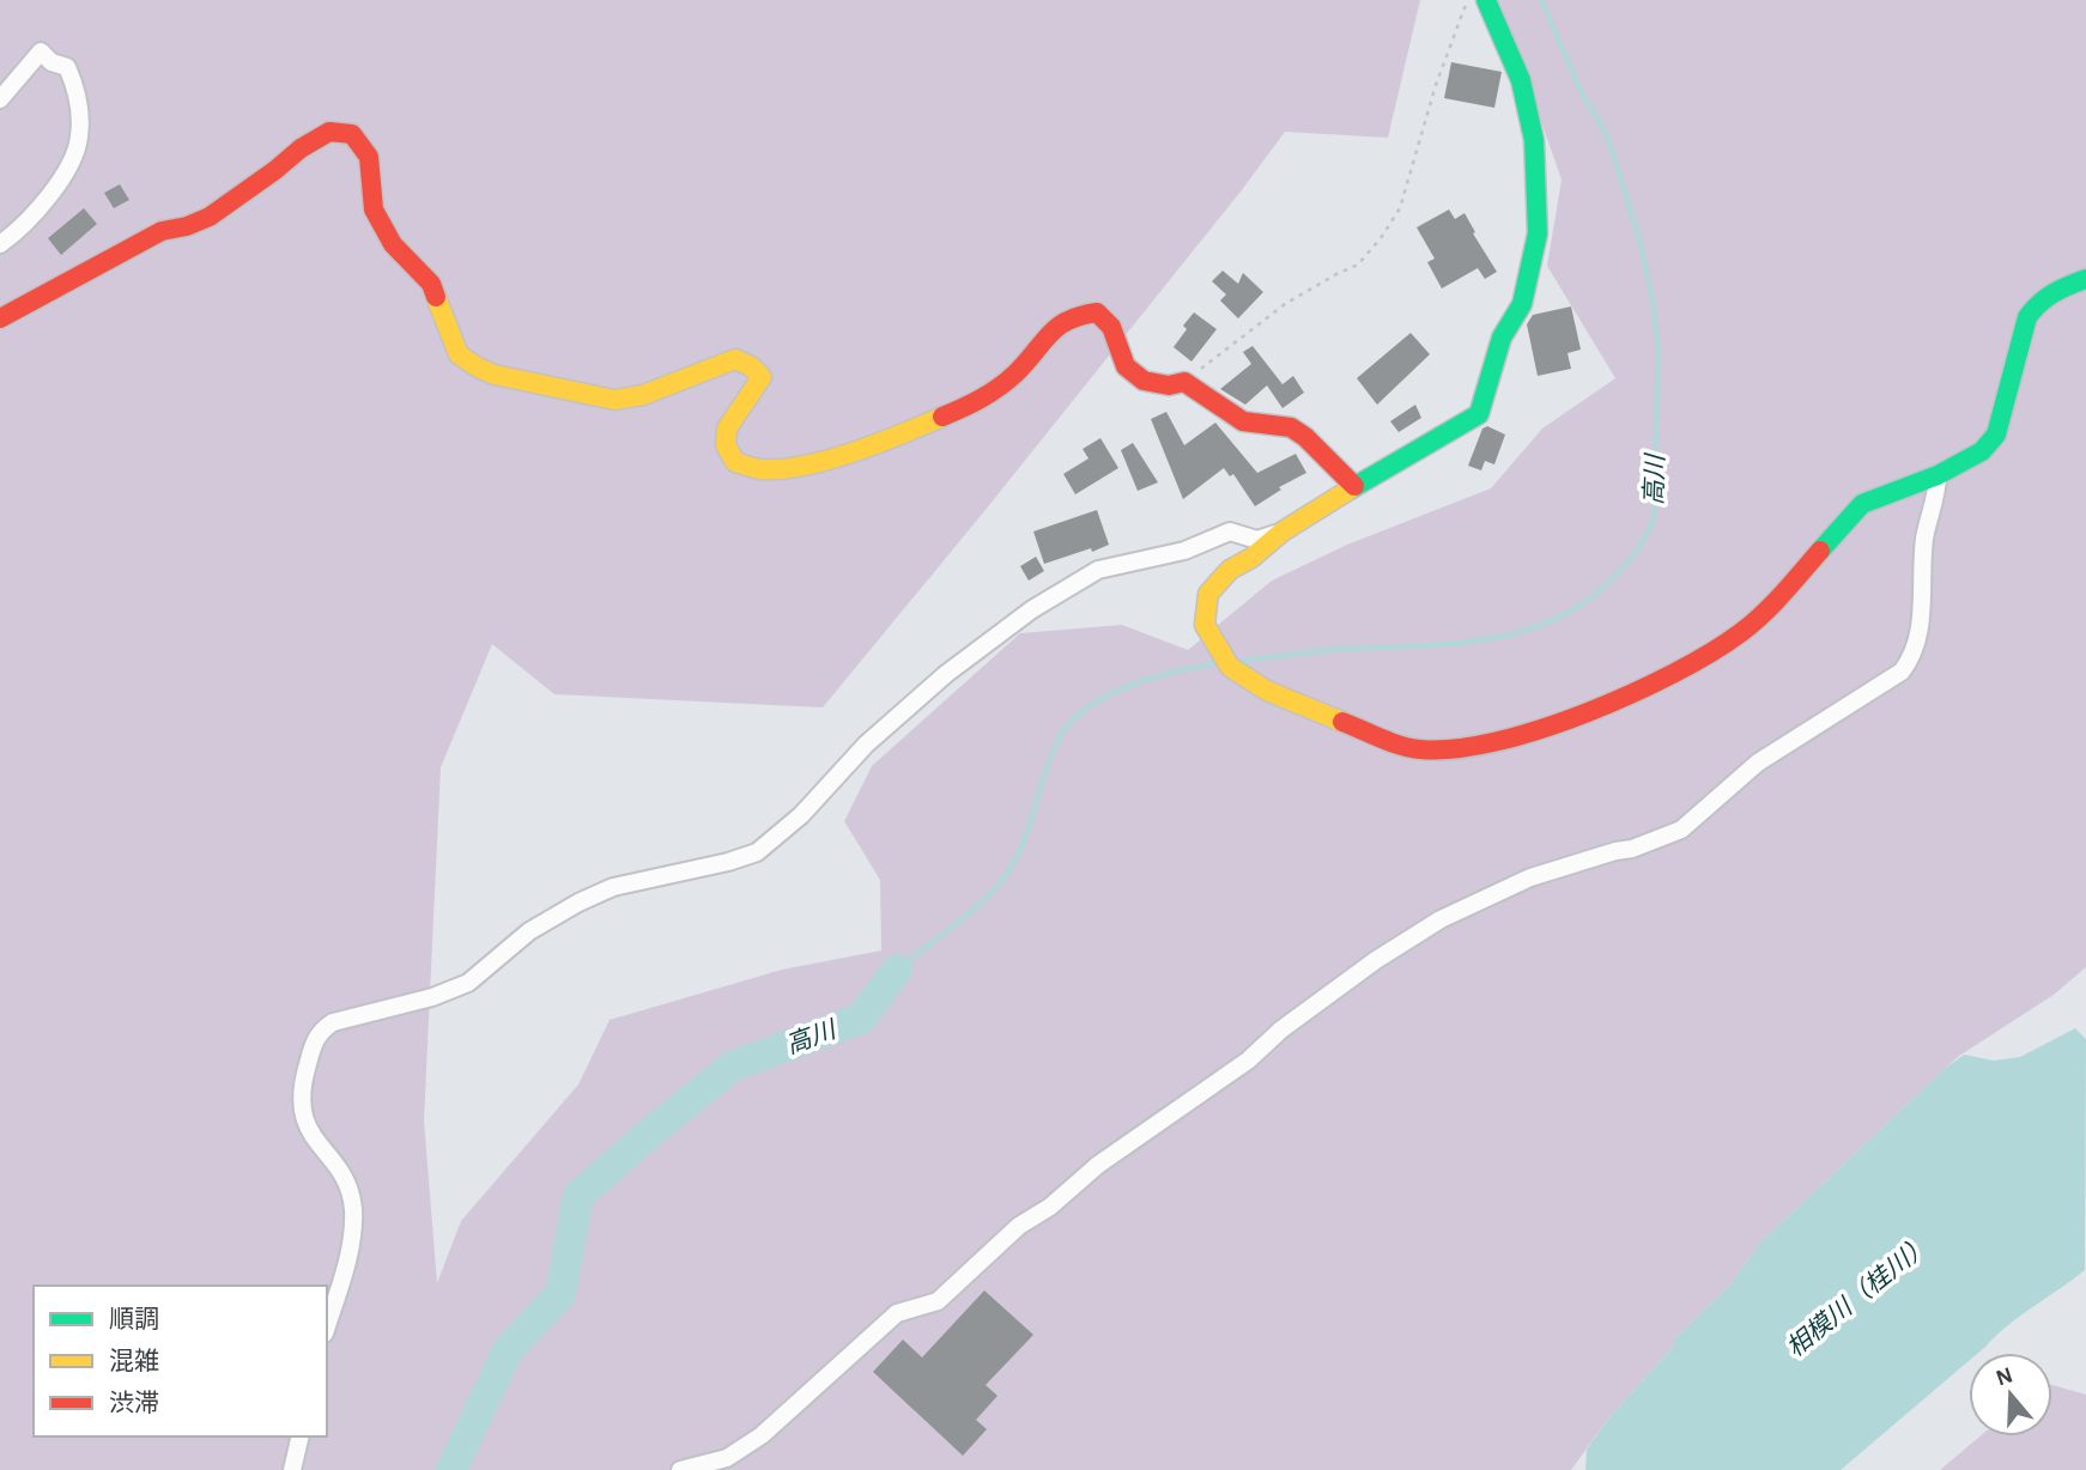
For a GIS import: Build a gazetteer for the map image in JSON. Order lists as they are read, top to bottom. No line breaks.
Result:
{"water":["高川","相模川（桂川）"],"legend":["順調","混雑","渋滞"],"north":"top"}
